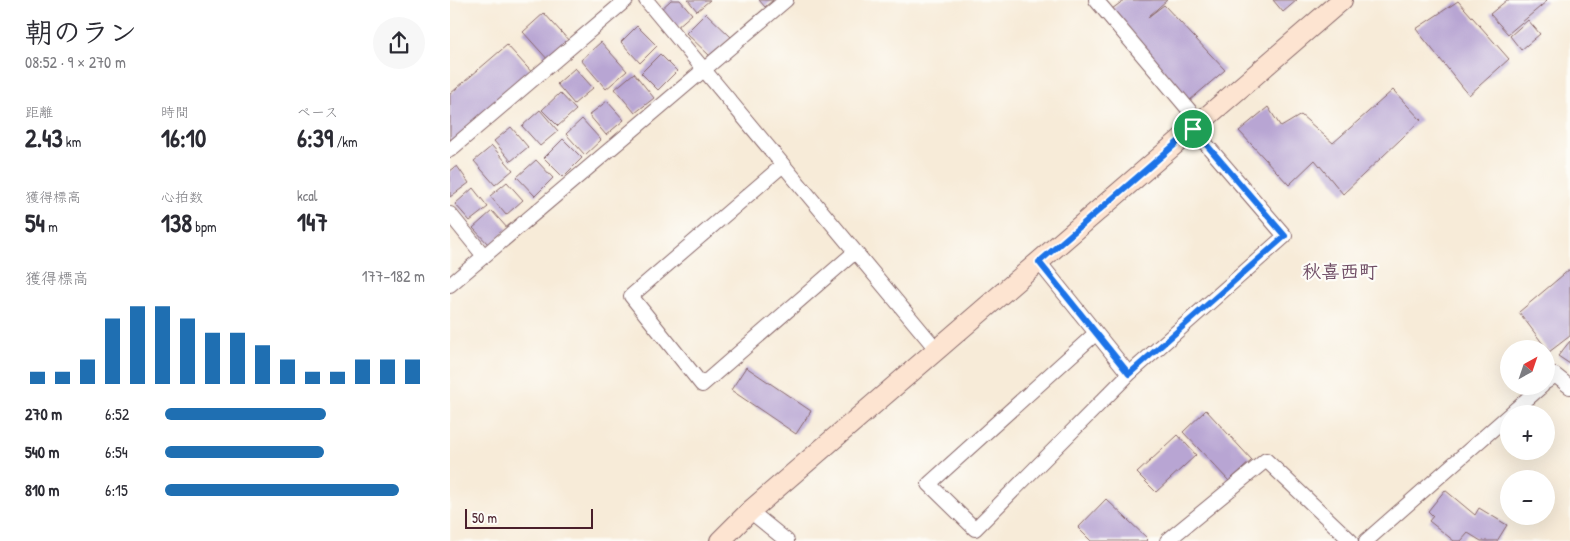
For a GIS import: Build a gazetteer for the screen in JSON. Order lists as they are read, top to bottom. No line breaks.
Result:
{"districts":["秋喜西町"],"scale_bar":"50 m","north":"top right","page":{"heading":["朝のラン","08:52 · 9 × 270 m"],"stats":[["距離","2.43 km"],["時間","16:10"],["ペース","6:39 /km"],["獲得標高","54 m"],["心拍数","138 bpm"],["kcal","147"]],"chart":["獲得標高","177–182 m"],"map_buttons":["+","−"],"list":[{"name":"270 m","note":"6:52"},{"name":"540 m","note":"6:54"},{"name":"810 m","note":"6:15"}],"scale":"50 m"}}
